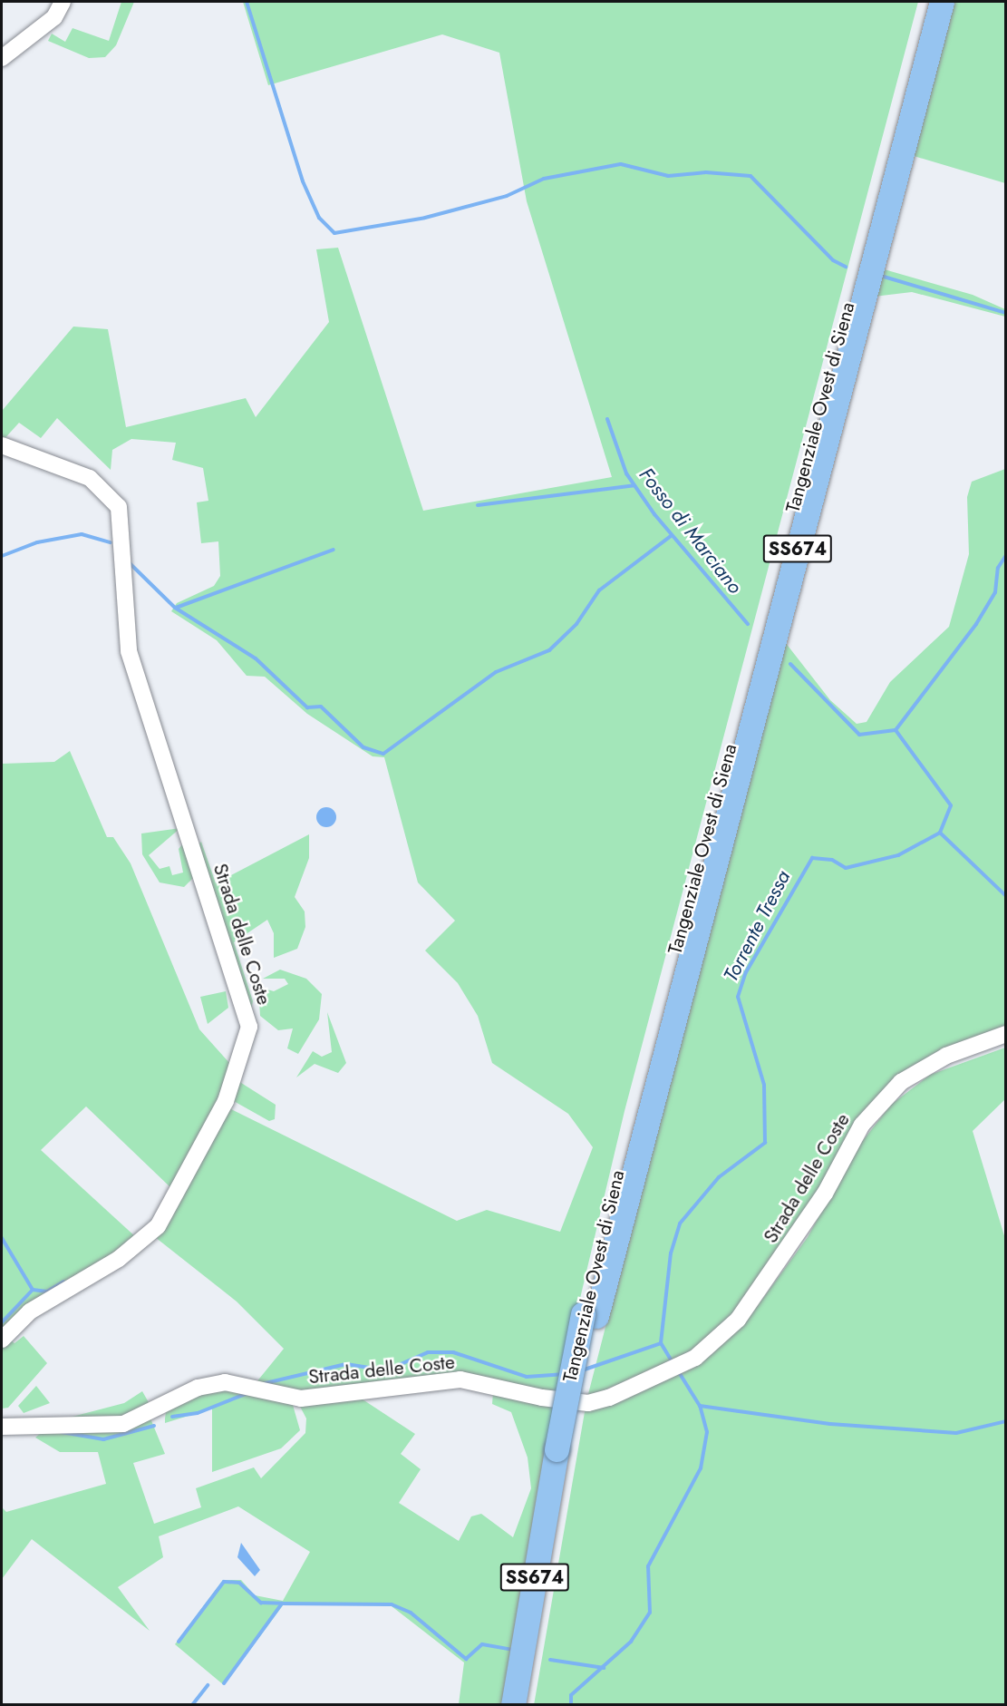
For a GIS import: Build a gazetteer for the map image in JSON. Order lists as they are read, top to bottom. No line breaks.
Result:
{"streets":{"highway":["Tangenziale Ovest di Siena","SS674"],"street":["Strada delle Coste"]},"water":["Fosso di Marciano","Torrente Tressa"]}
